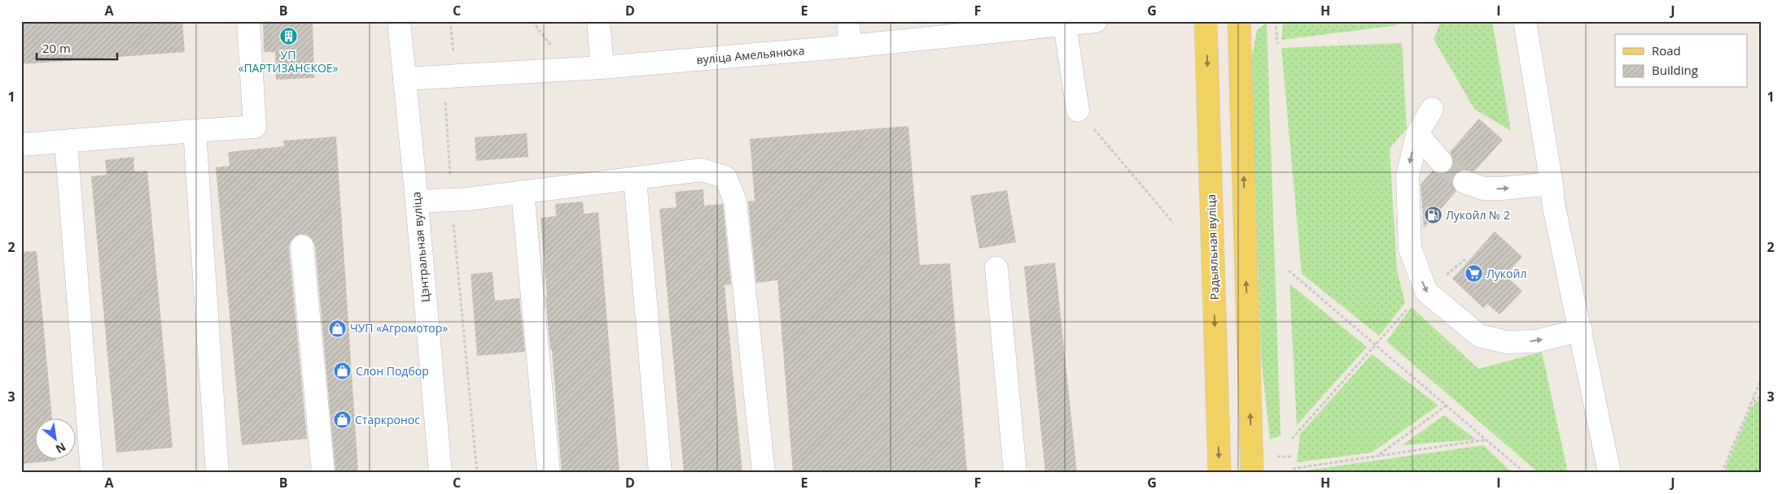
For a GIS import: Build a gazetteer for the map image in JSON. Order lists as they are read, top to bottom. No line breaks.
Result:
{"streets":{"main road":["Радыяльная вуліца"],"street":["вуліца Амельянюка","Цэнтральная вуліца"]},"crossings":[["вуліца Амельянюка","Цэнтральная вуліца"]],"places":{"building":["УП «ПАРТИЗАНСКОЕ»"],"fuel station":["Лукойл № 2"],"supermarket":["Лукойл"],"shop":["ЧУП «Агромотор»","Слон Подбор","Старкронос"]},"legend":["Road","Building"],"scale_bar":"20 m","north":"bottom right","grid":{"columns":["A","B","C","D","E","F","G","H","I","J"],"rows":["1","2","3"]}}
